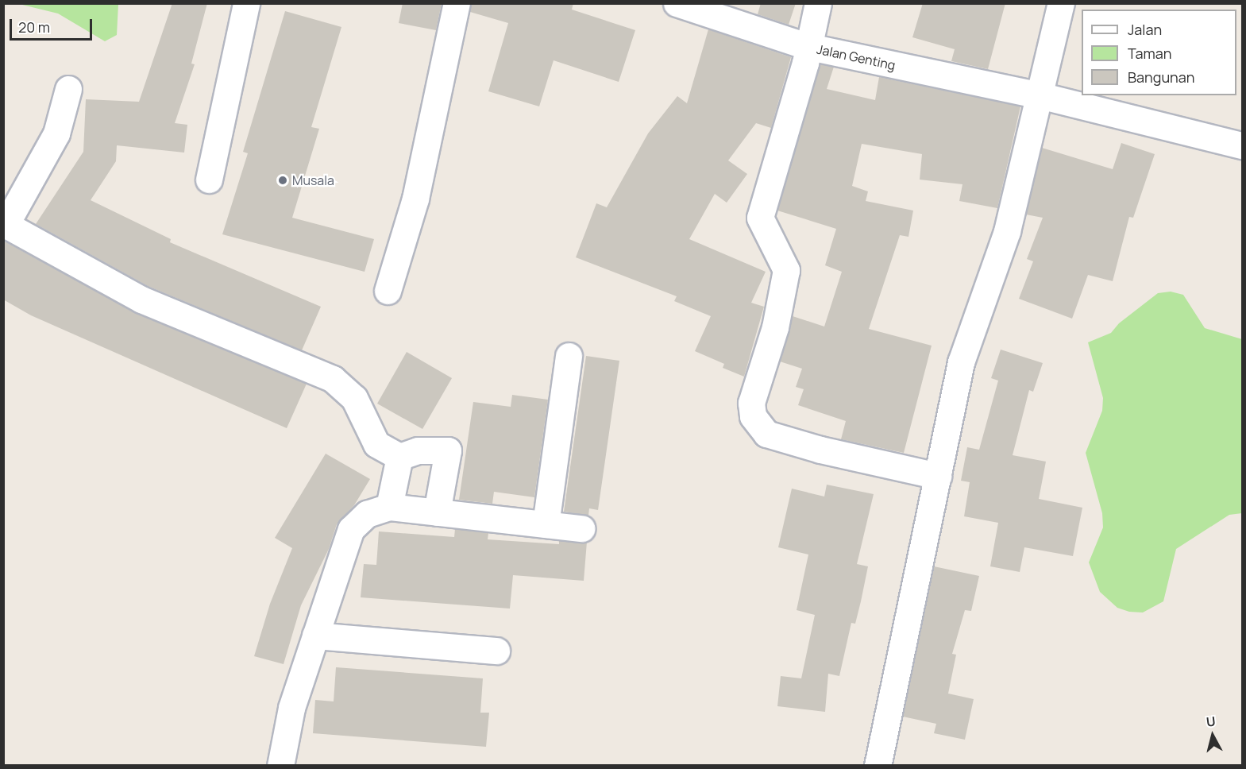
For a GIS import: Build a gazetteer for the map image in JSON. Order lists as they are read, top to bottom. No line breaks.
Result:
{"streets":{"street":["Jalan Genting"]},"places":["Musala"],"legend":["Jalan","Taman","Bangunan"],"scale_bar":"20 m","north":"top"}
